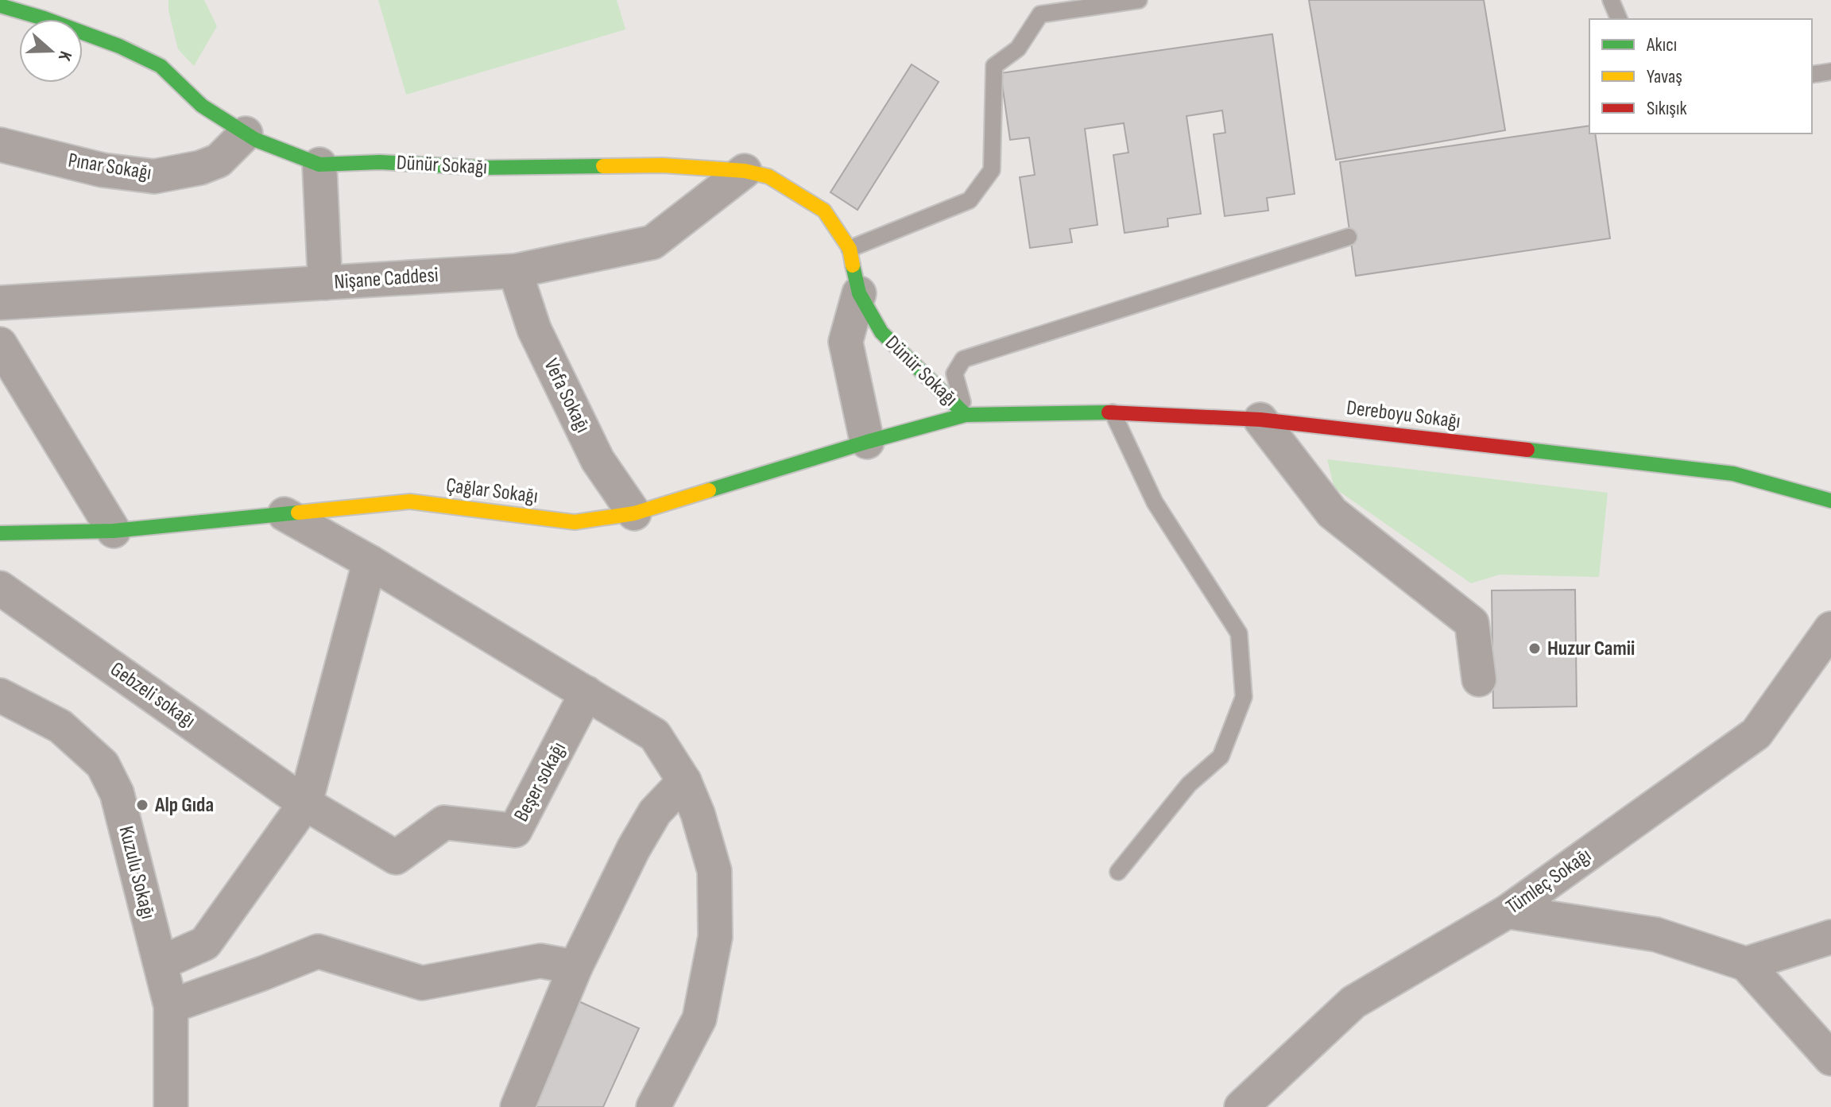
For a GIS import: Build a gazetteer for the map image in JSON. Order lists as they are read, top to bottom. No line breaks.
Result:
{"streets":{"street":["Dünür Sokağı","Pınar Sokağı","Nişane Caddesi","Vefa Sokağı","Dereboyu Sokağı","Çağlar Sokağı","Gebzeli sokağı","Beşer sokağı","Kuzulu Sokağı","Tümleç Sokağı"]},"crossings":[["Dünür Sokağı","Pınar Sokağı"],["Dünür Sokağı","Nişane Caddesi"],["Dünür Sokağı","Dereboyu Sokağı"],["Dünür Sokağı","Çağlar Sokağı"],["Nişane Caddesi","Vefa Sokağı"],["Vefa Sokağı","Çağlar Sokağı"],["Dereboyu Sokağı","Çağlar Sokağı"],["Gebzeli sokağı","Beşer sokağı"]],"places":["Huzur Camii","Alp Gıda"],"legend":["Akıcı","Yavaş","Sıkışık"],"north":"right"}
